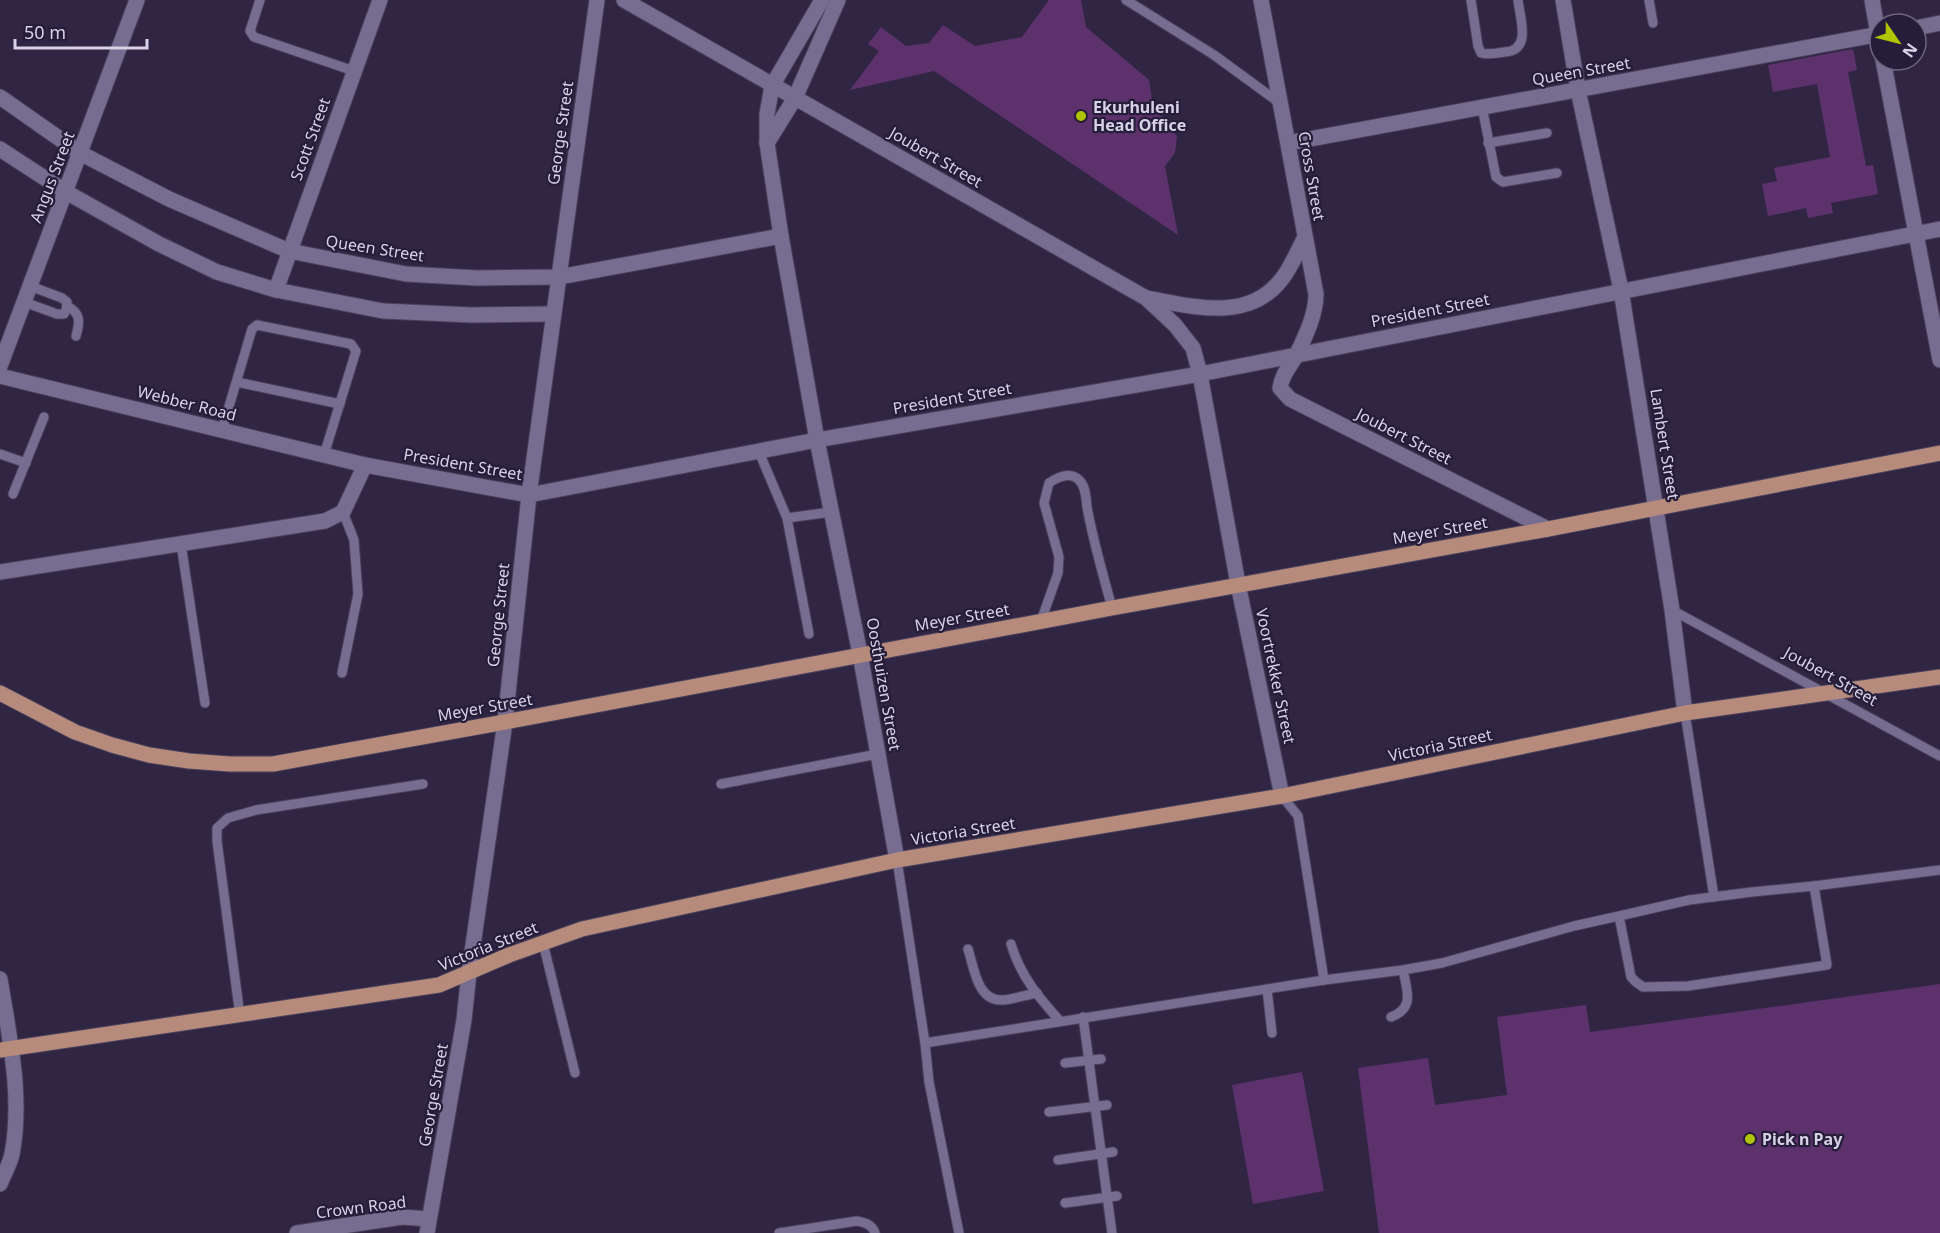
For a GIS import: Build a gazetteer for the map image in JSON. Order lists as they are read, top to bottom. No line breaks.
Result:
{"streets":{"main road":["Meyer Street","Victoria Street"],"street":["Queen Street","George Street","Scott Street","Joubert Street","Cross Street","Angus Street","President Street","Webber Road","Lambert Street","Voortrekker Street","Oosthuizen Street","Crown Road"]},"crossings":[["Queen Street","George Street"],["Queen Street","Scott Street"],["Queen Street","Cross Street"],["Queen Street","Angus Street"],["Queen Street","Lambert Street"],["Queen Street","Oosthuizen Street"],["George Street","President Street"],["George Street","Meyer Street"],["George Street","Victoria Street"],["George Street","Crown Road"],["Joubert Street","Cross Street"],["Joubert Street","President Street"],["Joubert Street","Lambert Street"],["Joubert Street","Meyer Street"],["Joubert Street","Voortrekker Street"],["Joubert Street","Oosthuizen Street"],["Joubert Street","Victoria Street"],["Cross Street","President Street"],["President Street","Webber Road"],["President Street","Lambert Street"],["President Street","Voortrekker Street"],["President Street","Oosthuizen Street"],["Lambert Street","Meyer Street"],["Lambert Street","Victoria Street"],["Meyer Street","Voortrekker Street"],["Meyer Street","Oosthuizen Street"],["Voortrekker Street","Victoria Street"],["Oosthuizen Street","Victoria Street"]],"places":["Ekurhuleni Head Office","Pick n Pay"],"scale_bar":"50 m","north":"bottom right"}
